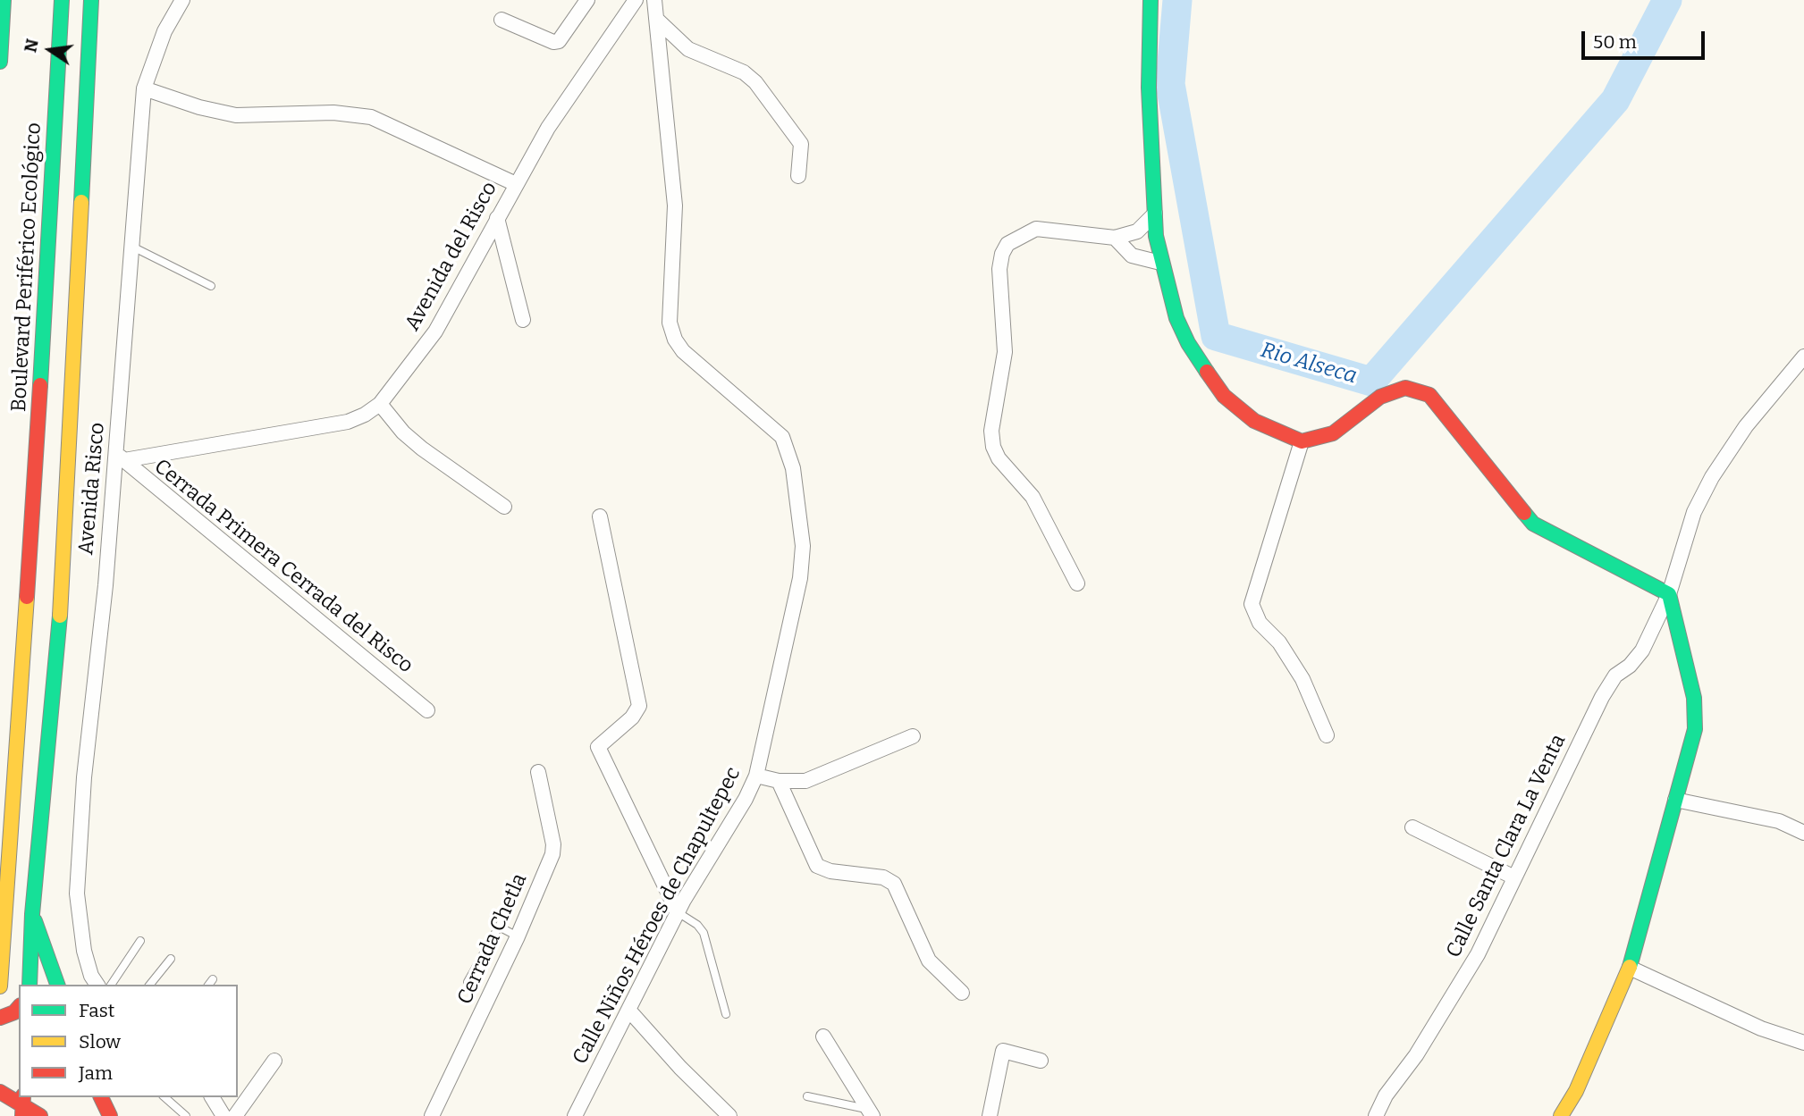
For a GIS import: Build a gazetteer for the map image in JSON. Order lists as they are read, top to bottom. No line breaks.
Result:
{"streets":{"main road":["Boulevard Periférico Ecológico"],"street":["Avenida del Risco","Avenida Risco","Cerrada Primera Cerrada del Risco","Calle Santa Clara La Venta","Calle Niños Héroes de Chapultepec","Cerrada Chetla"]},"crossings":[["Avenida del Risco","Avenida Risco"],["Avenida del Risco","Cerrada Primera Cerrada del Risco"],["Avenida Risco","Cerrada Primera Cerrada del Risco"]],"water":["Rio Alseca"],"legend":["Fast","Slow","Jam"],"scale_bar":"50 m","north":"left"}
